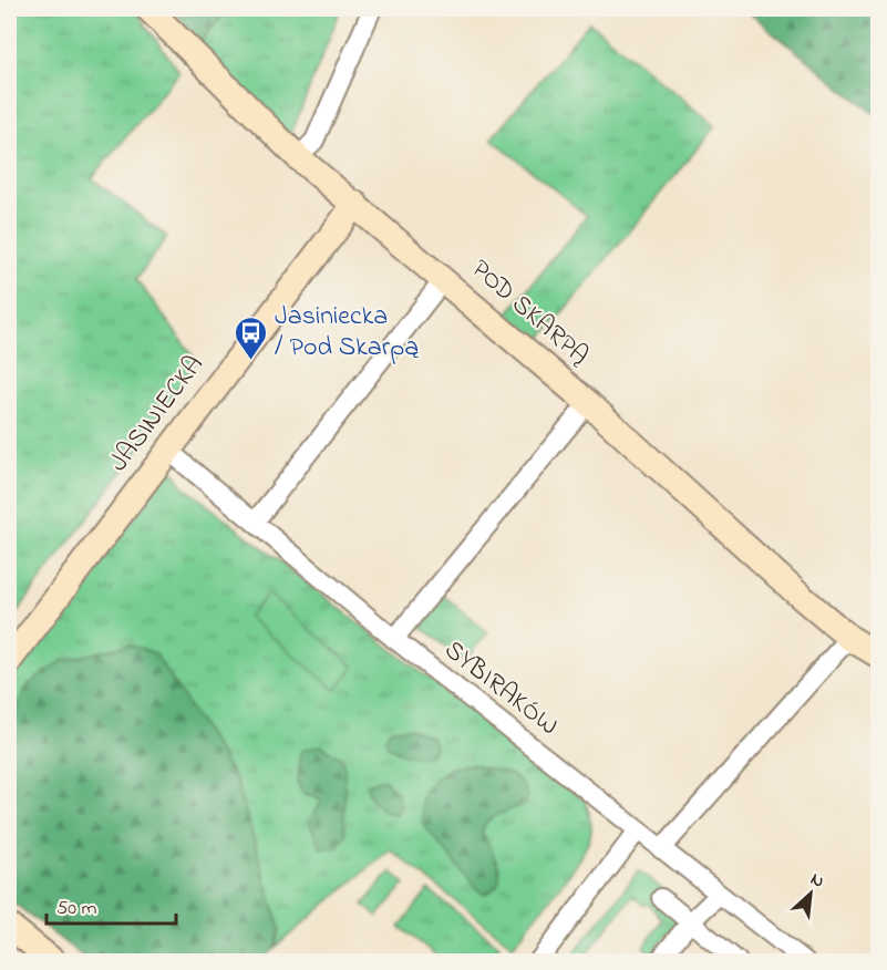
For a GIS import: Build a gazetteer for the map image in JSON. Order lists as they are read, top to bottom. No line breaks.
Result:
{"streets":{"street":["POD SKARPĄ","JASINIECKA","SYBIRAKÓW"]},"crossings":[["POD SKARPĄ","JASINIECKA"],["JASINIECKA","SYBIRAKÓW"]],"places":{"bus stop":["Jasiniecka / Pod Skarpą"]},"scale_bar":"50 m","north":"top right"}
